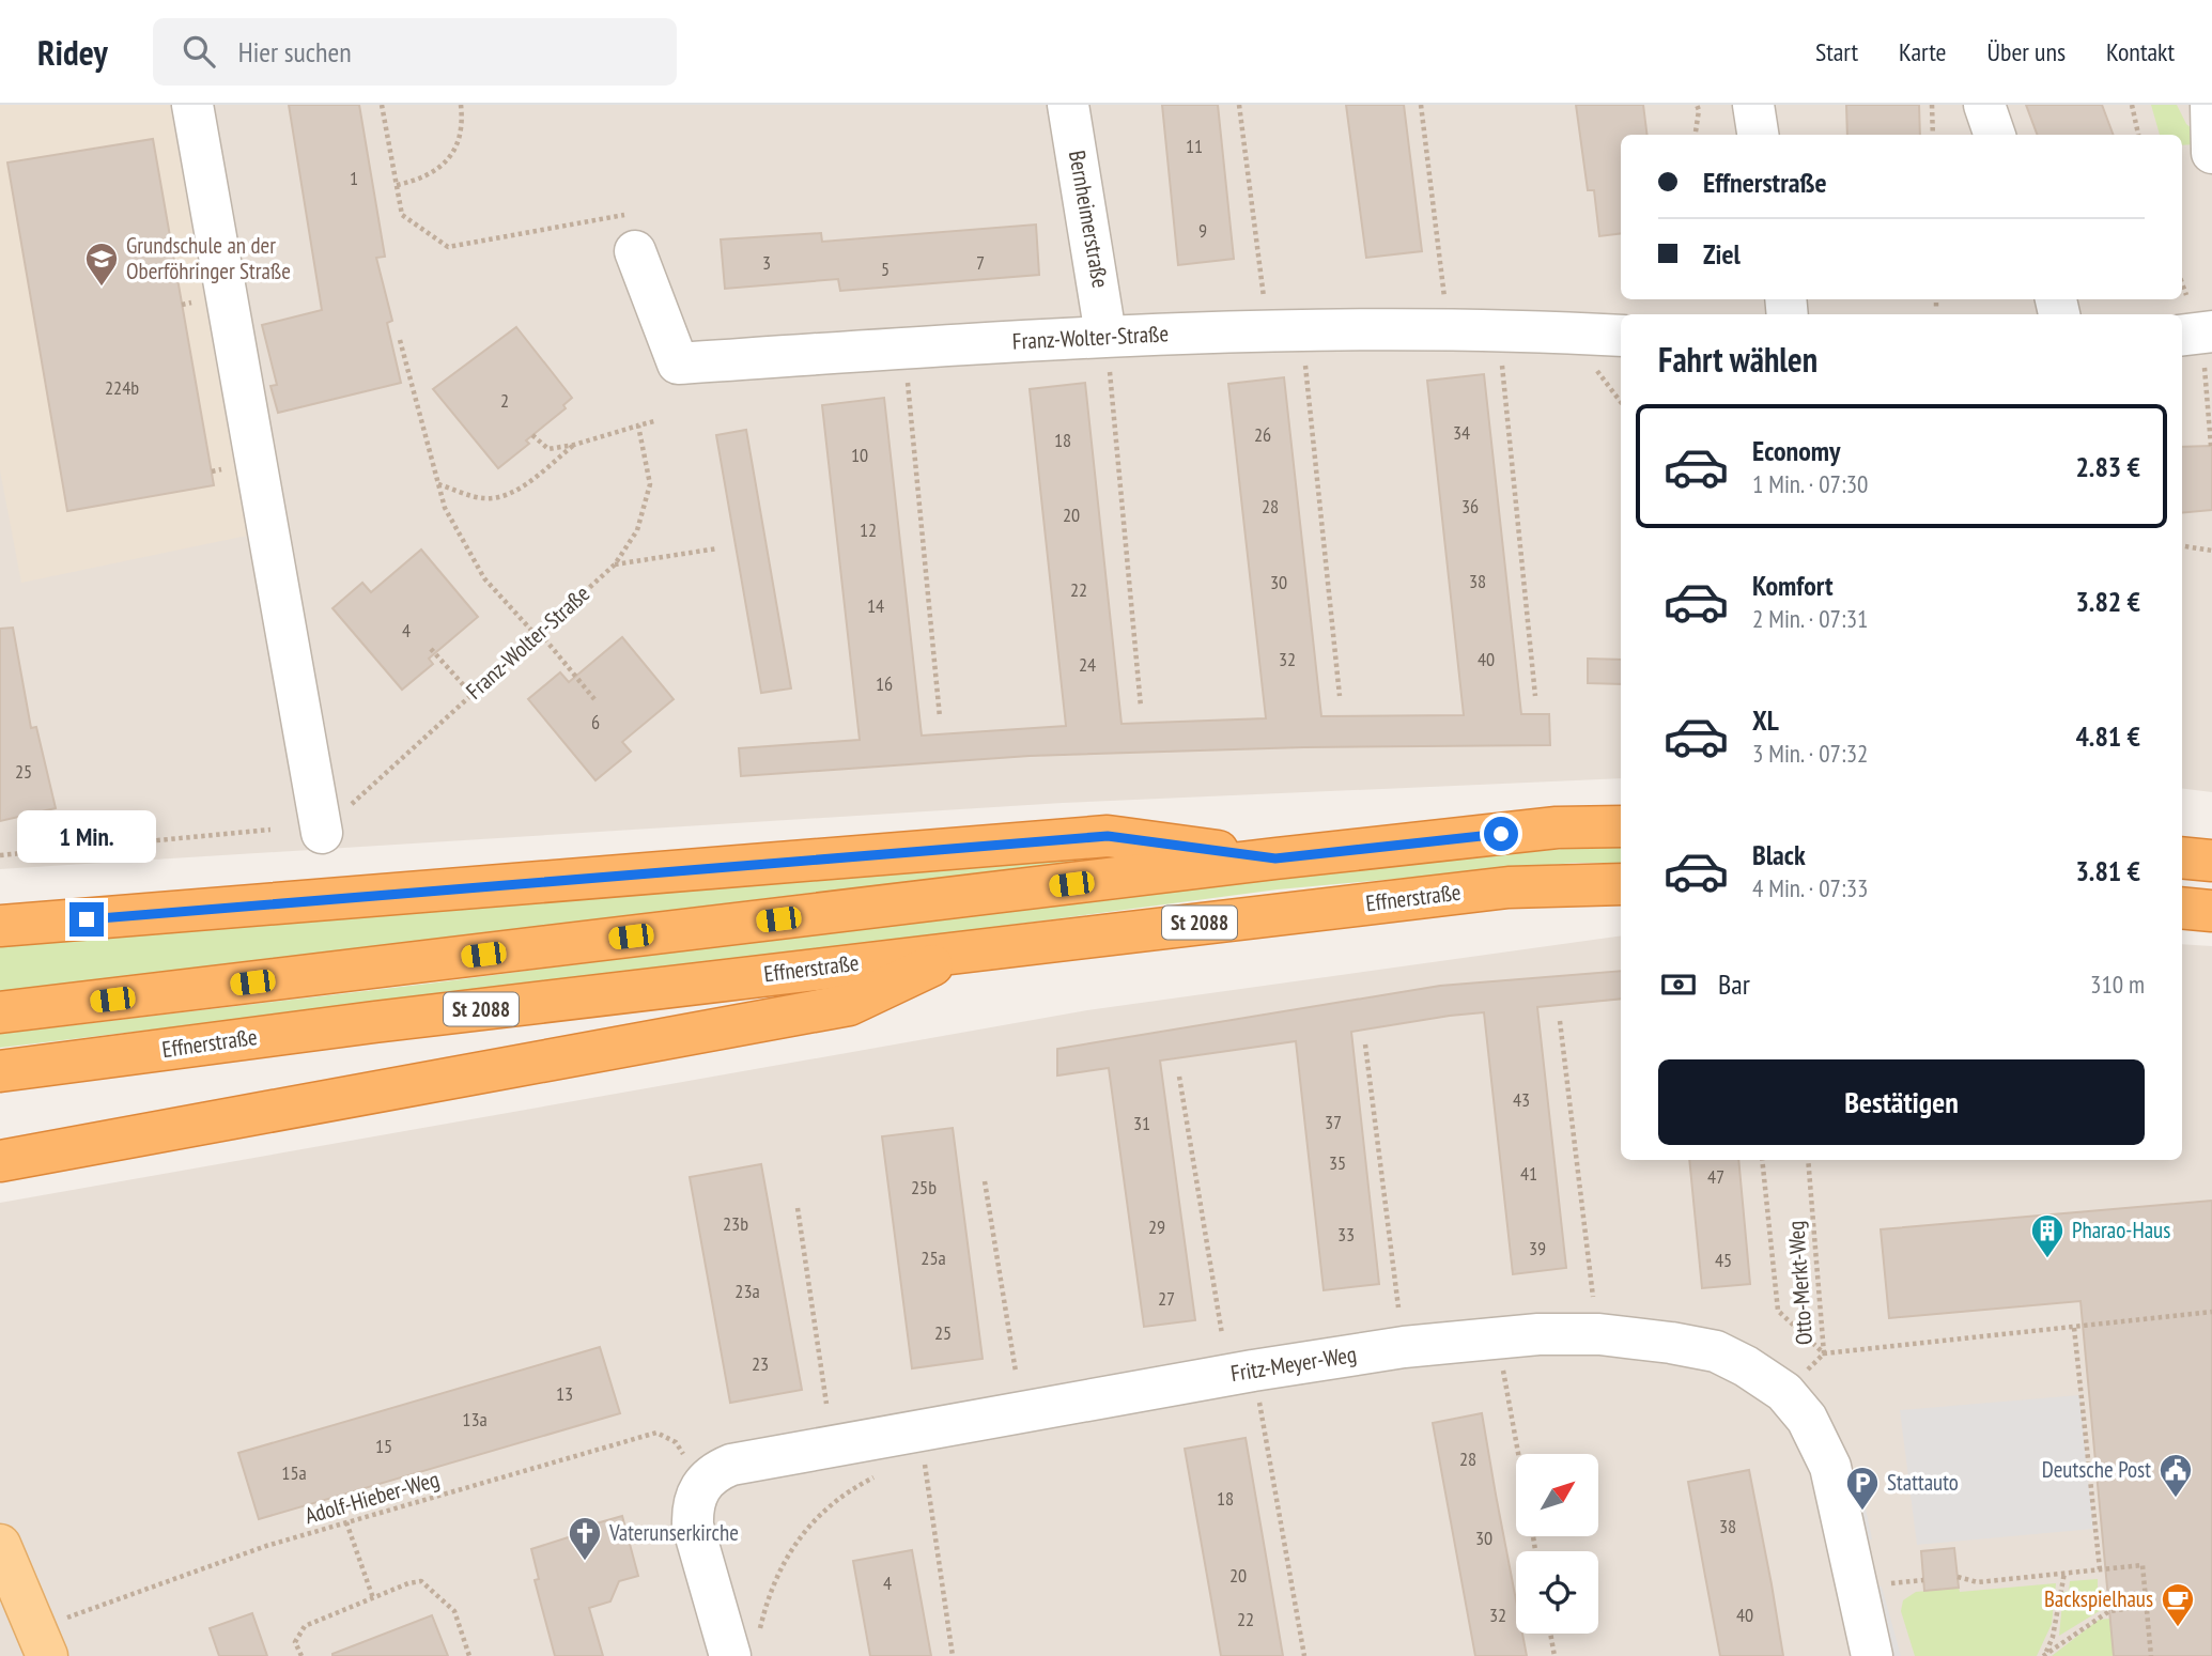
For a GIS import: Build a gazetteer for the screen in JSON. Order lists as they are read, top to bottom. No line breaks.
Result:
{"streets":{"highway":["Effnerstraße","St 2088"],"street":["Bernheimerstraße","Franz-Wolter-Straße","Fritz-Meyer-Weg"],"path":["Otto-Merkt-Weg","Adolf-Hieber-Weg"]},"crossings":[["Bernheimerstraße","Franz-Wolter-Straße"],["Otto-Merkt-Weg","Fritz-Meyer-Weg"],["Fritz-Meyer-Weg","Adolf-Hieber-Weg"]],"places":{"school or university":["Grundschule an der Oberföhringer Straße"],"building":["Pharao-Haus"],"public building":["Deutsche Post"],"parking":["Stattauto"],"church":["Vaterunserkirche"],"cafe":["Backspielhaus"]},"house_numbers":["11","1","9","3","7","5","224b","2","34","26","18","10","28","36","20","12","38","30","22","14","4","32","40","24","16","6","25","43","37","31","35","41","47","25b","23b","29","33","39","25a","45","23a","27","25","23","13","13a","15","28","15a","18","38","30","20","4","32","40","22"],"north":"top right","page":{"header":"Ridey","search":"Hier suchen","nav":["Start","Karte","Über uns","Kontakt"],"banner":["Effnerstraße","Ziel"],"heading":"Fahrt wählen","list":[{"name":"Economy","note":"1 Min. · 07:30","value":"2.83 €"},{"name":"Komfort","note":"2 Min. · 07:31","value":"3.82 €"},{"name":"XL","note":"3 Min. · 07:32","value":"4.81 €"},{"name":"Black","note":"4 Min. · 07:33","value":"3.81 €"}],"bubble":"1 Min.","pay":["Bar","310 m"],"buttons":"Bestätigen"}}
